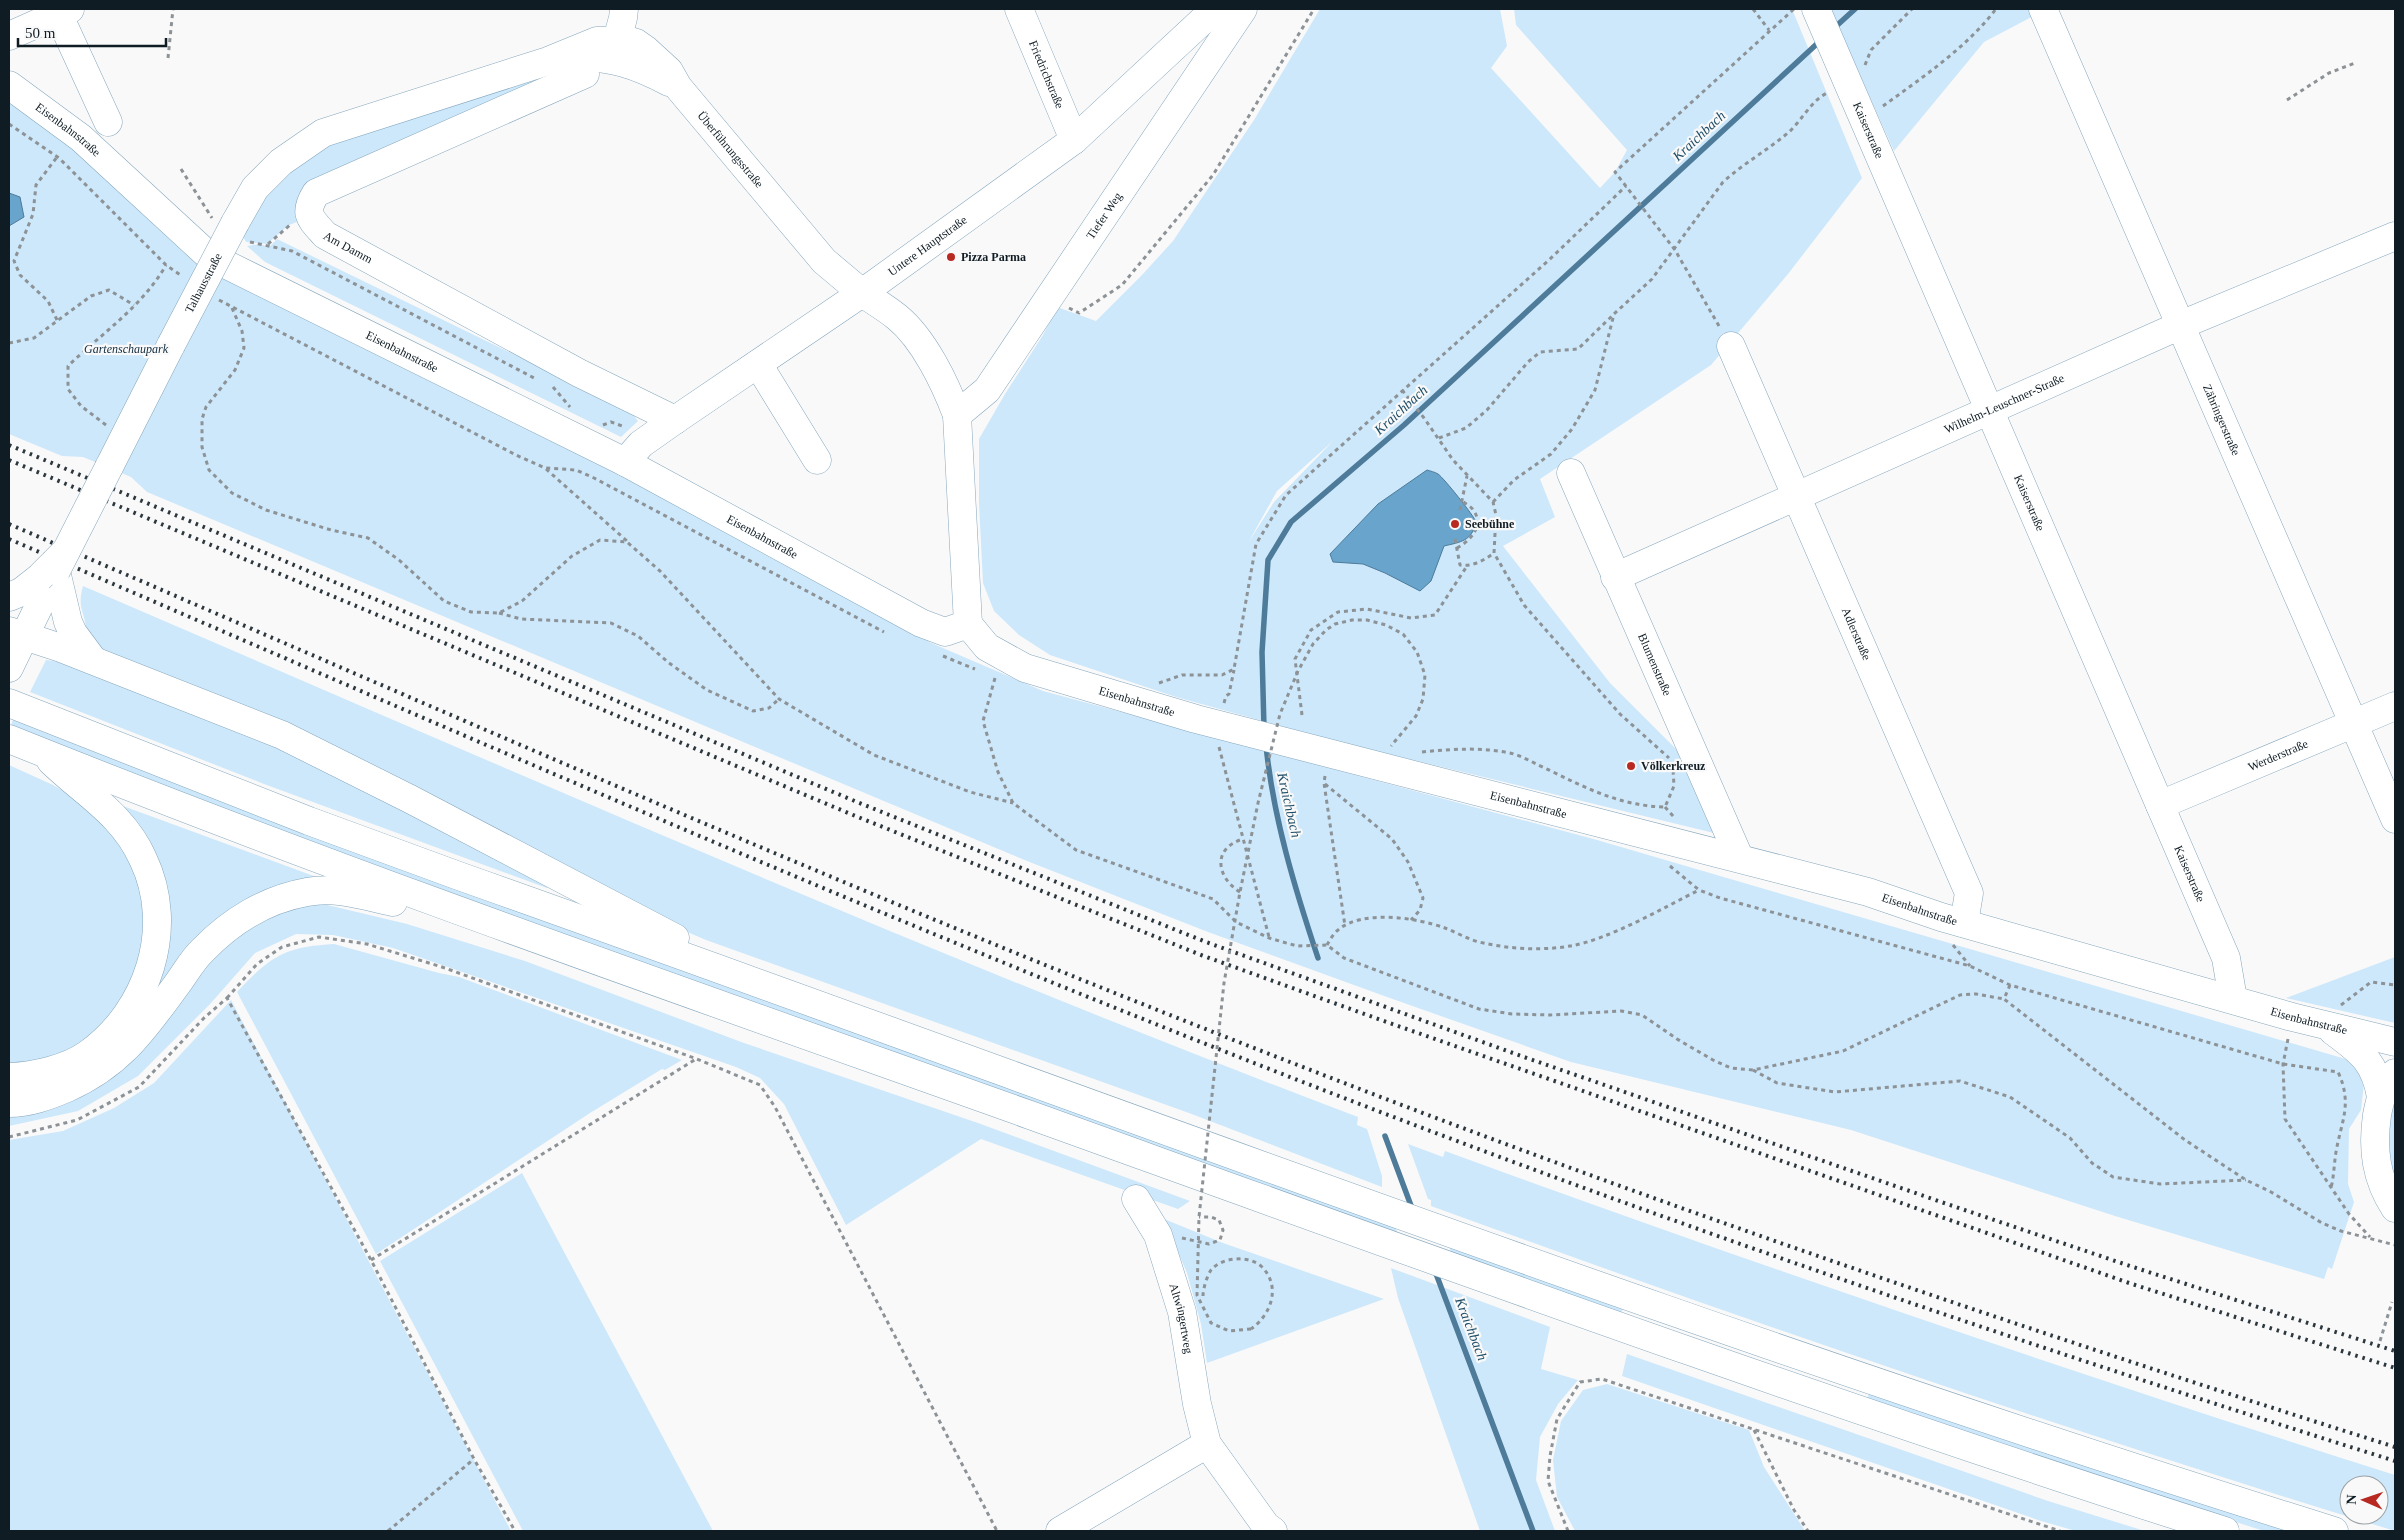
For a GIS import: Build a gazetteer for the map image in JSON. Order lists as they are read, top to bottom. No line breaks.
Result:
{"streets":{"main road":["Friedrichstraße","Eisenbahnstraße","Kaiserstraße","Überführungsstraße","Tiefer Weg","Am Damm","Untere Hauptstraße","Talhausstraße","Wilhelm-Leuschner-Straße","Zähringerstraße","Adlerstraße","Blumenstraße","Werderstraße","Altwingertweg"]},"crossings":[["Friedrichstraße","Untere Hauptstraße"],["Eisenbahnstraße","Kaiserstraße"],["Eisenbahnstraße","Untere Hauptstraße"],["Eisenbahnstraße","Adlerstraße"],["Eisenbahnstraße","Blumenstraße"],["Kaiserstraße","Wilhelm-Leuschner-Straße"],["Kaiserstraße","Werderstraße"],["Überführungsstraße","Untere Hauptstraße"],["Überführungsstraße","Talhausstraße"],["Am Damm","Untere Hauptstraße"],["Wilhelm-Leuschner-Straße","Zähringerstraße"],["Wilhelm-Leuschner-Straße","Adlerstraße"],["Wilhelm-Leuschner-Straße","Blumenstraße"],["Zähringerstraße","Werderstraße"]],"water":["Kraichbach"],"parks":["Gartenschaupark"],"places":["Pizza Parma","Seebühne","Völkerkreuz"],"scale_bar":"50 m","north":"left"}
